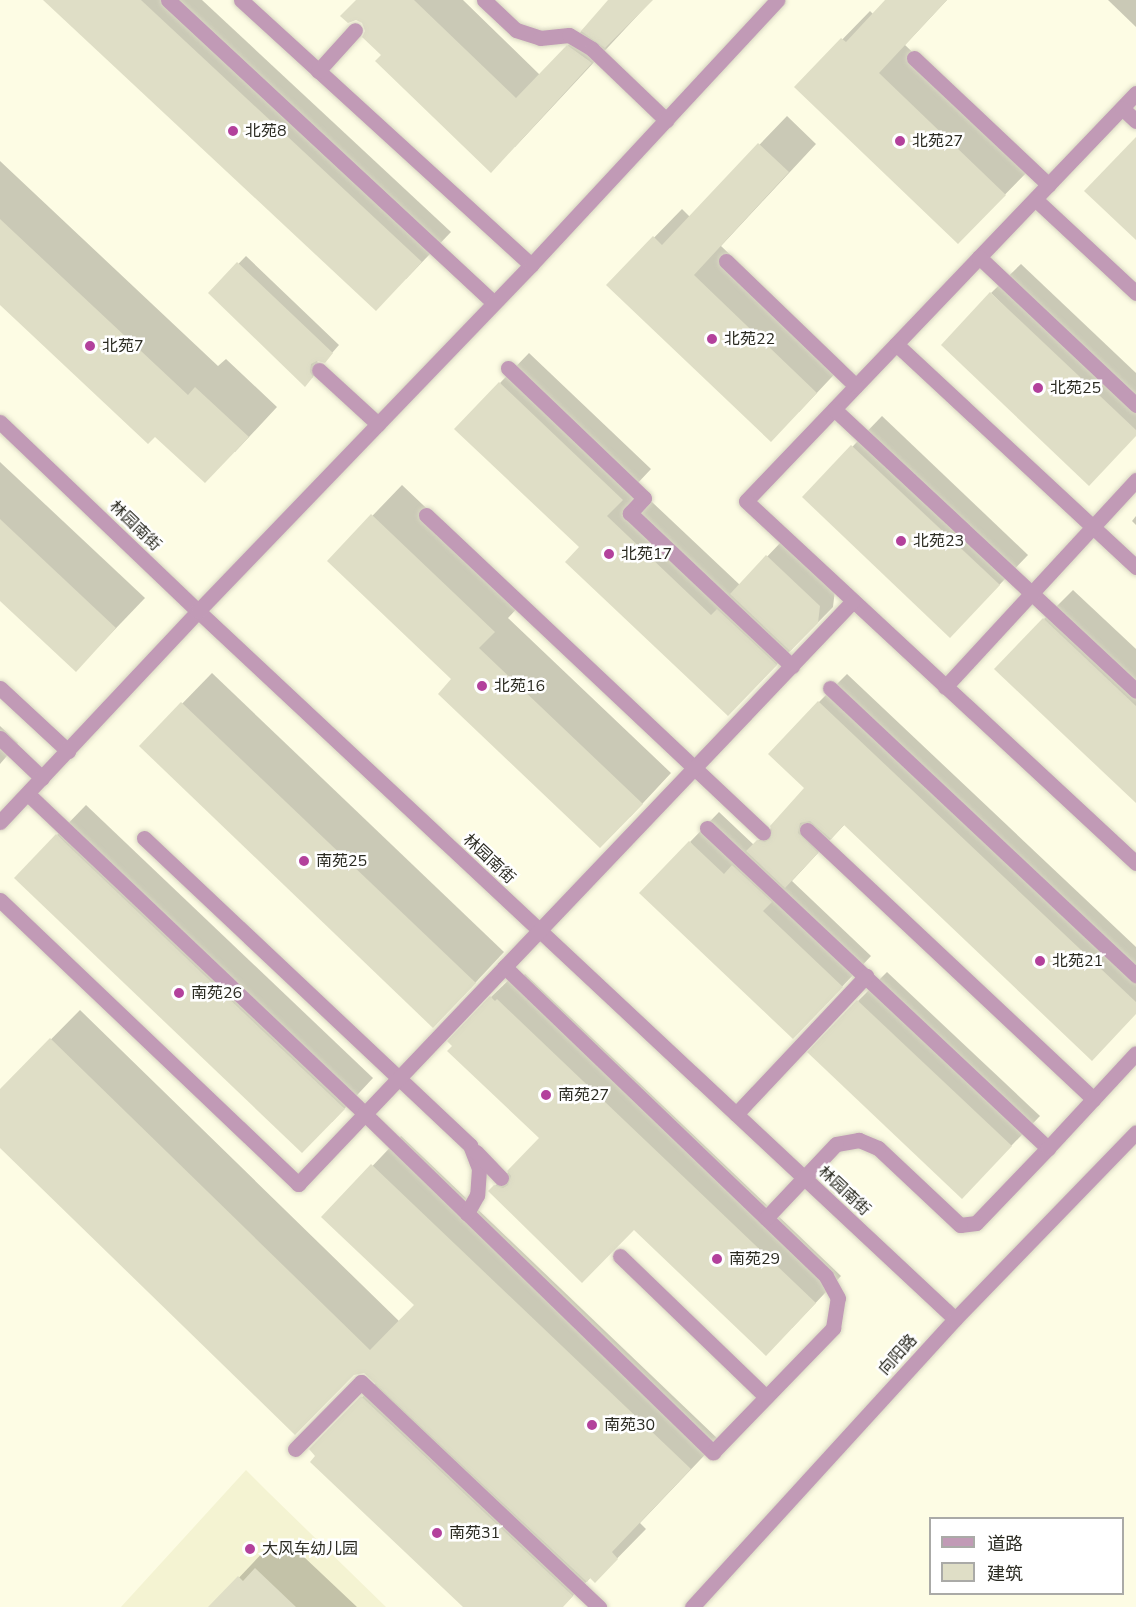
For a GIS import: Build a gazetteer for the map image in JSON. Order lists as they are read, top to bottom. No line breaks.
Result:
{"streets":{"street":["林园南街","向阳路"]},"crossings":[["林园南街","向阳路"]],"places":["北苑8","北苑27","北苑22","北苑7","北苑25","北苑23","北苑17","北苑16","南苑25","北苑21","南苑26","南苑27","南苑29","南苑30","南苑31","大风车幼儿园"],"legend":["道路","建筑"]}
